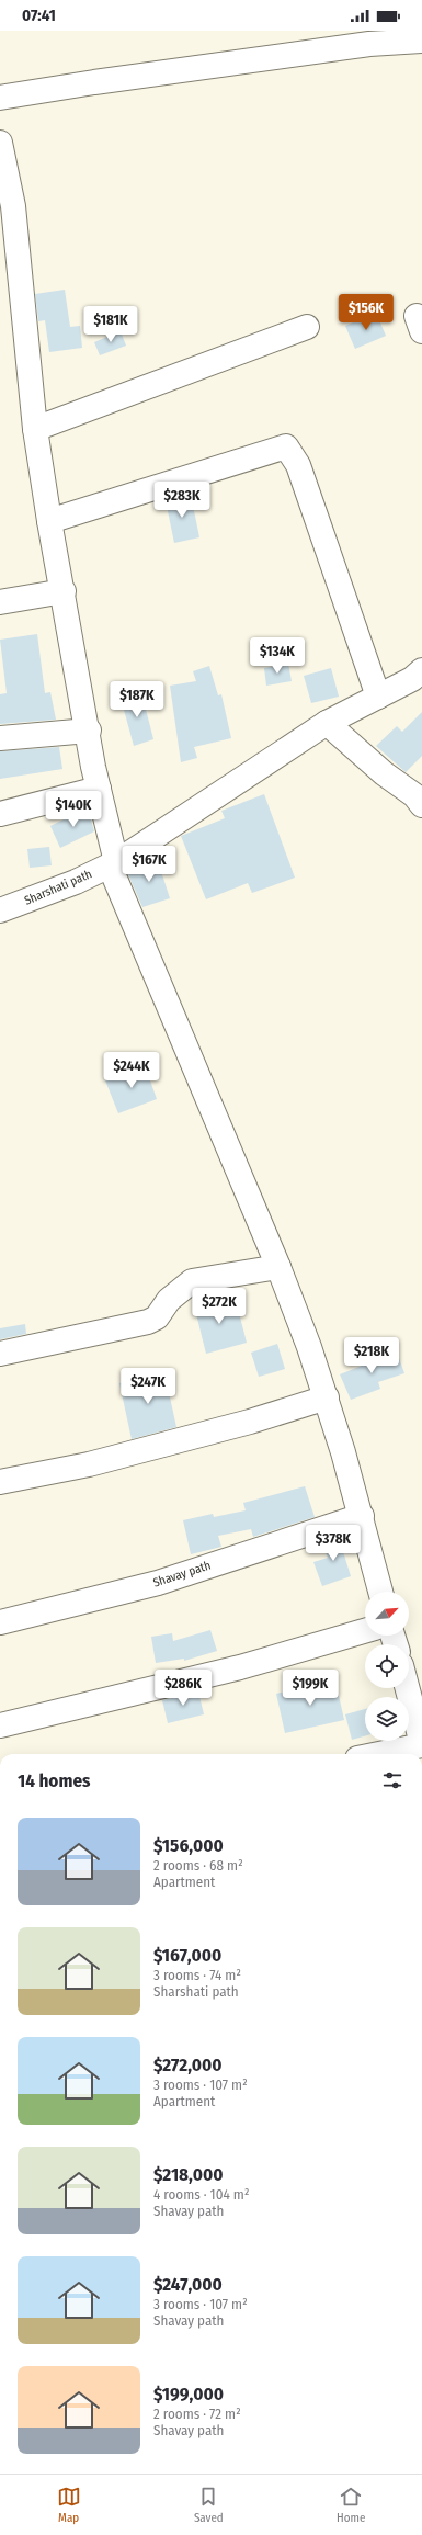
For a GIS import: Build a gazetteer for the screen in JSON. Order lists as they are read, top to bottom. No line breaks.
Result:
{"streets":{"street":["Sharshati path","Shavay path"]},"north":"top right","page":{"status":"07:41","price":["$156K","$181K","$283K","$134K","$187K","$140K","$167K","$244K","$272K","$218K","$247K","$378K","$286K","$199K"],"heading":"14 homes","list":[{"name":"$156,000","note":"2 rooms · 68 m² · Apartment"},{"name":"$167,000","note":"3 rooms · 74 m² · Sharshati path"},{"name":"$272,000","note":"3 rooms · 107 m² · Apartment"},{"name":"$218,000","note":"4 rooms · 104 m² · Shavay path"},{"name":"$247,000","note":"3 rooms · 107 m² · Shavay path"},{"name":"$199,000","note":"2 rooms · 72 m² · Shavay path"}],"tabs":["Map","Saved","Home"]}}
